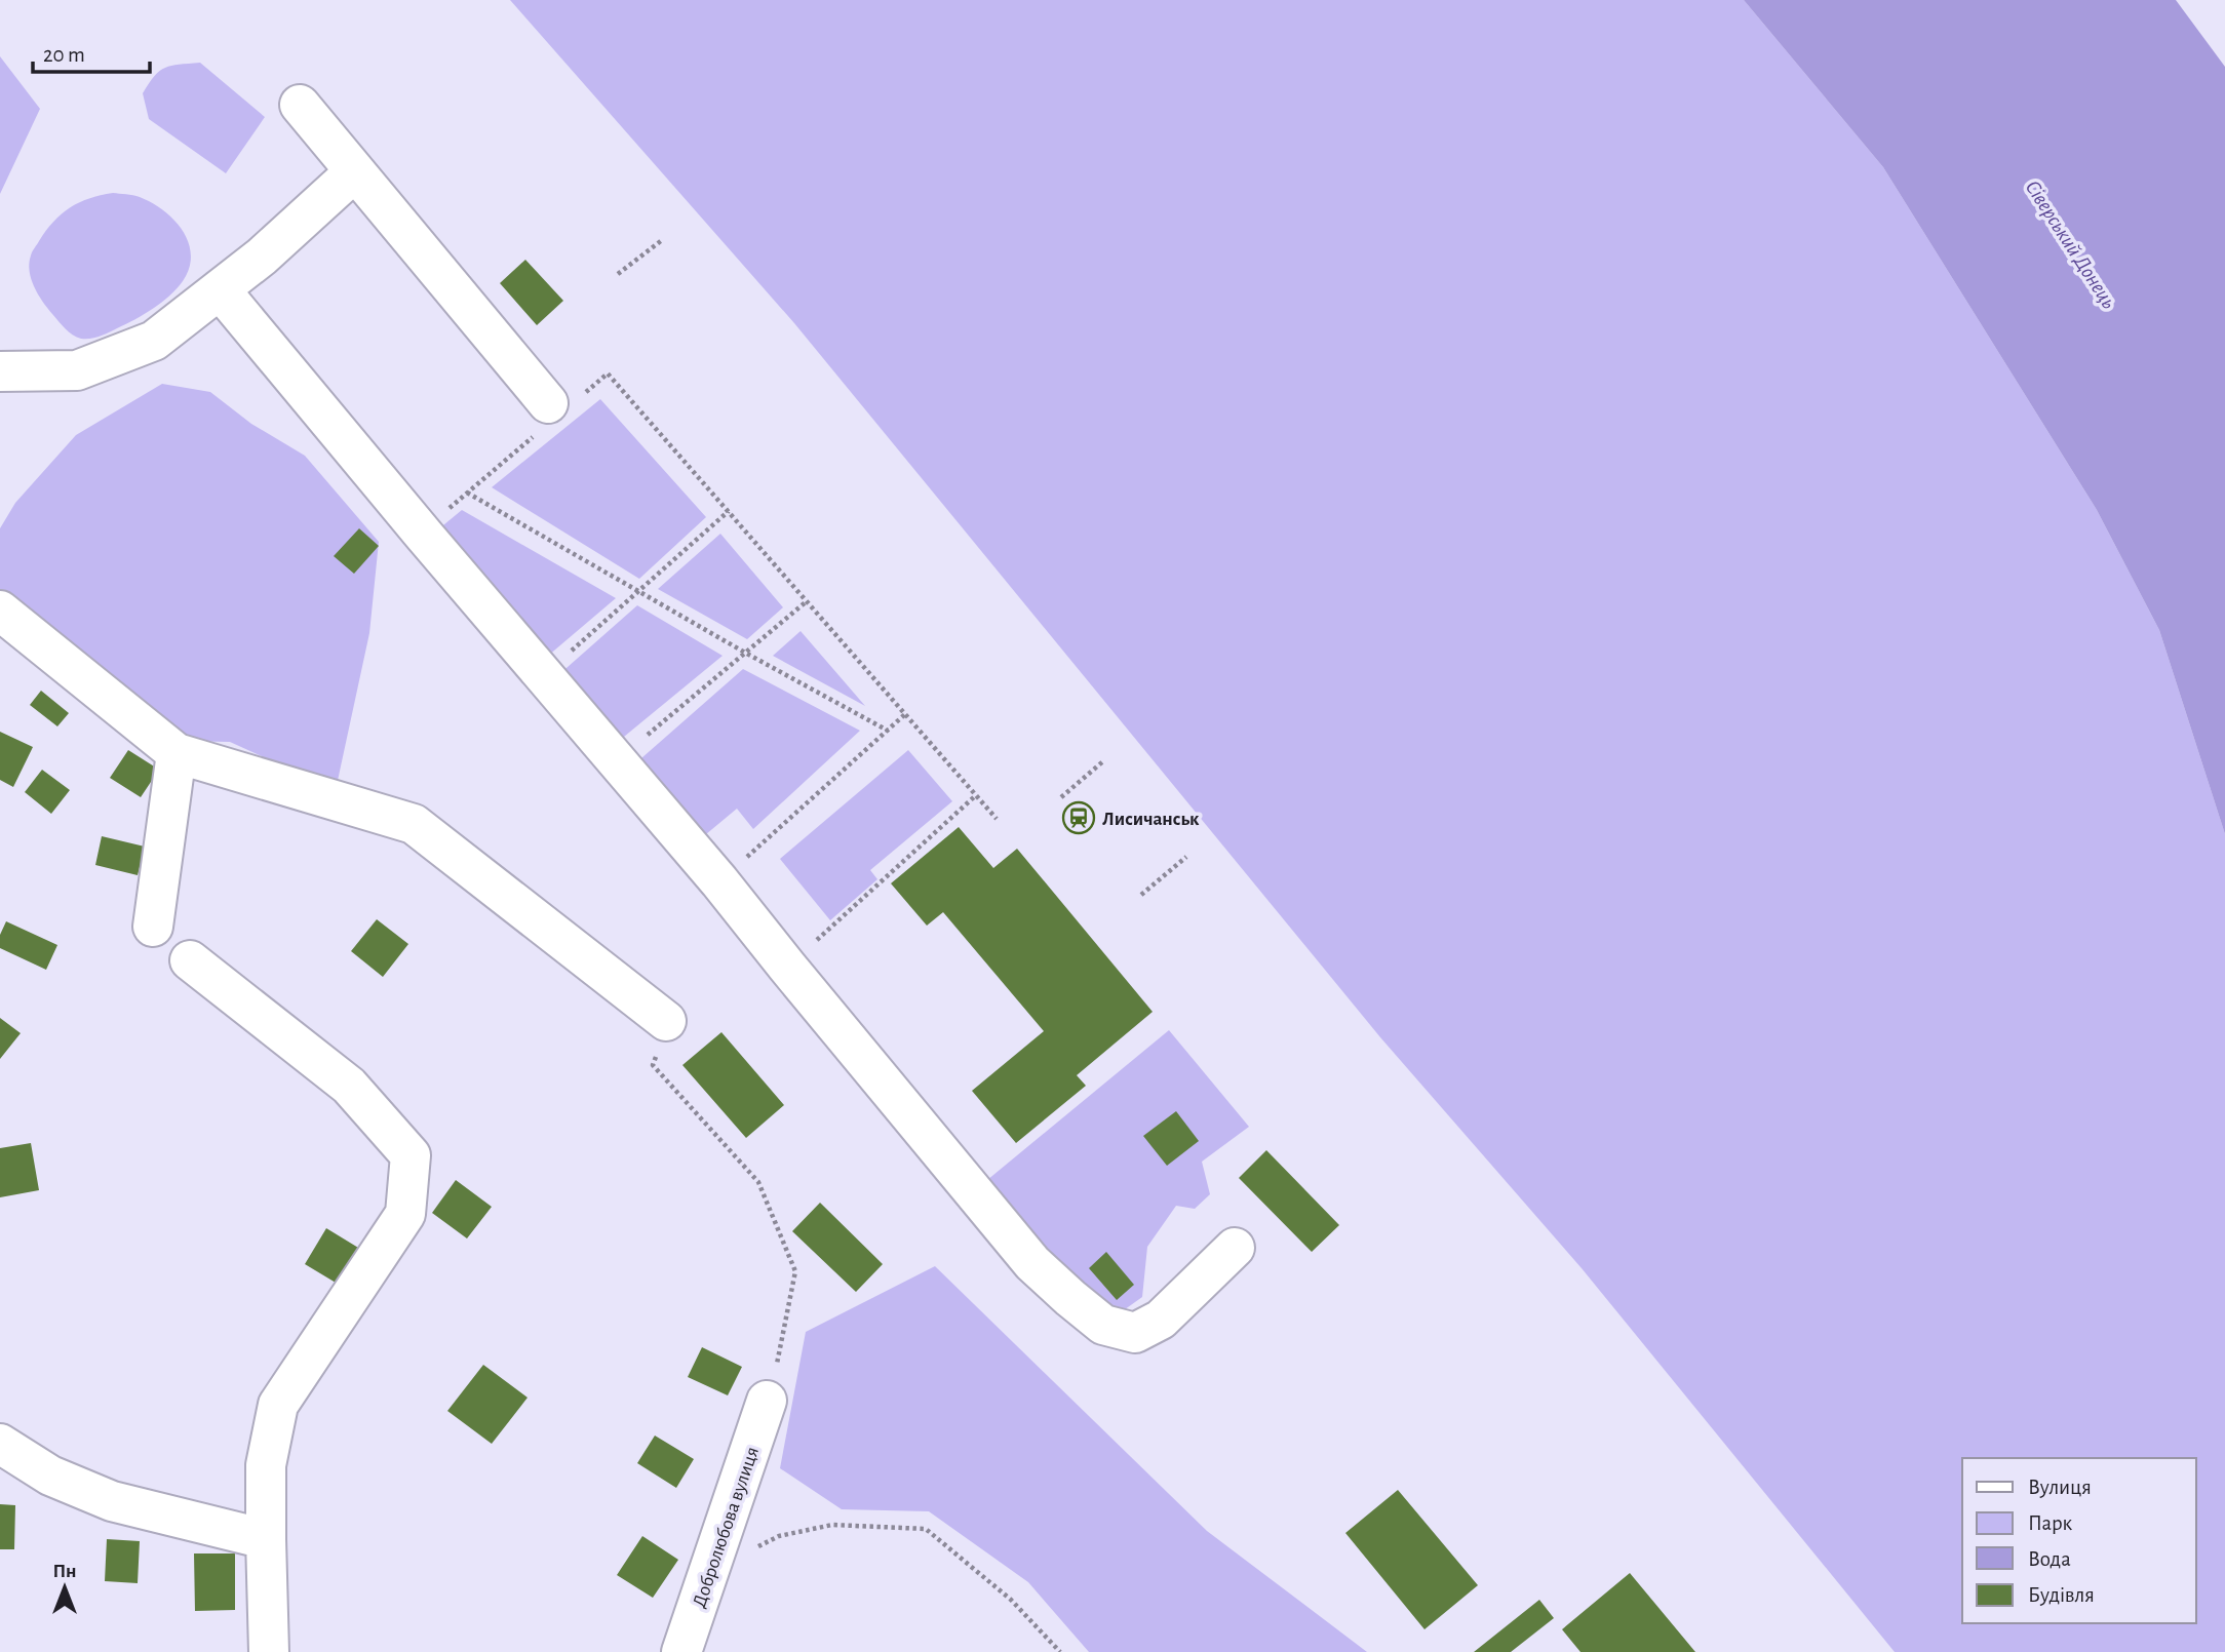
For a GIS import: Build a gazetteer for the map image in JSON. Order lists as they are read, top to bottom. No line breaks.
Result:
{"streets":{"street":["Добролюбова вулиця"]},"water":["Сіверський Донець"],"places":{"station":["Лисичанськ"]},"legend":["Вулиця","Парк","Вода","Будівля"],"scale_bar":"20 m","north":"top"}
